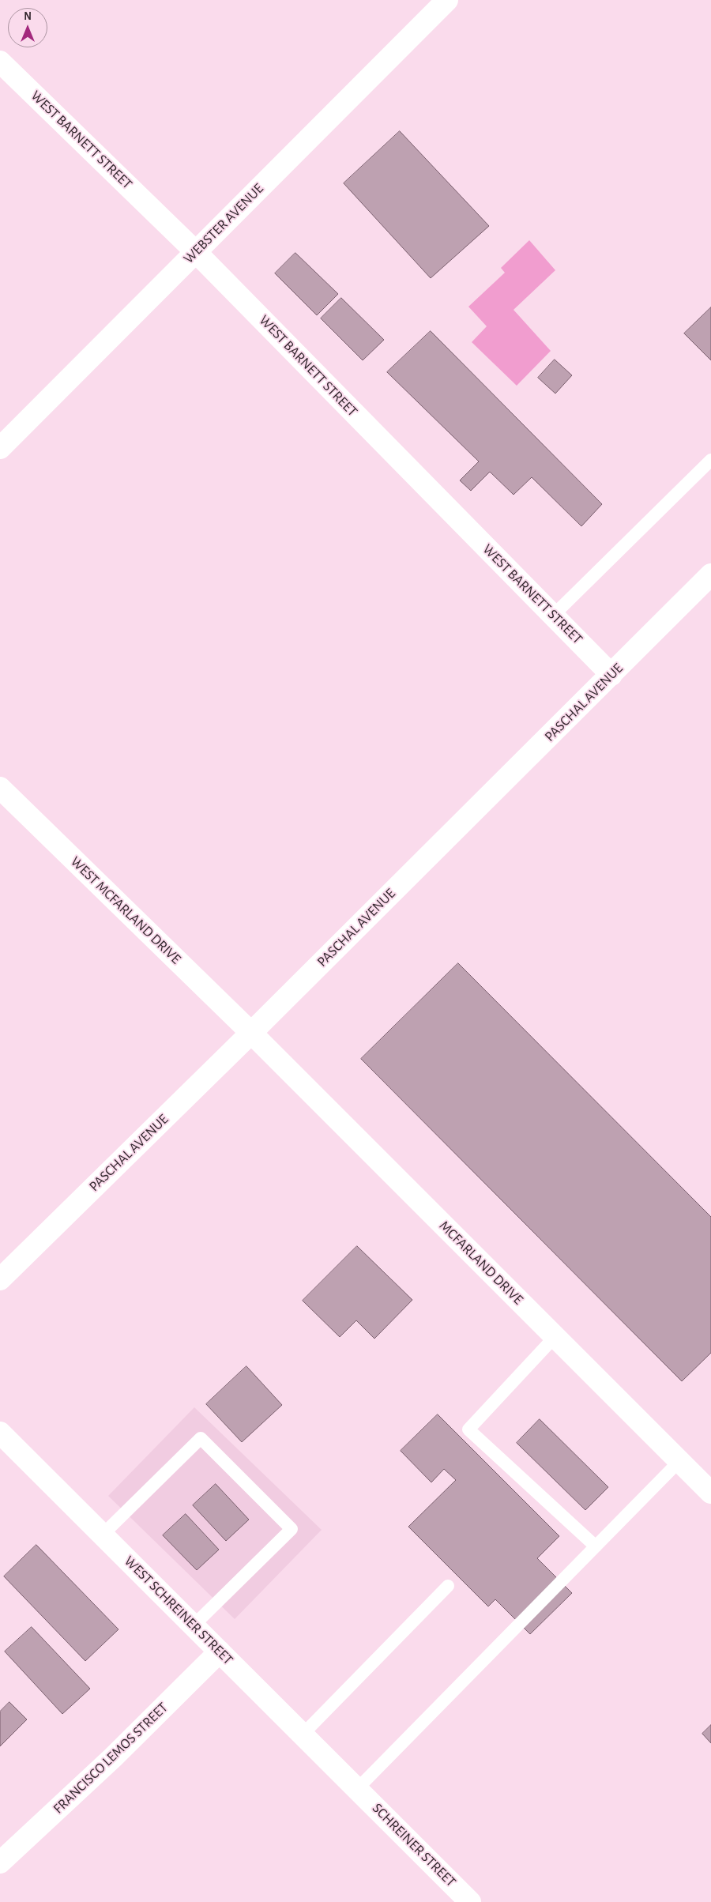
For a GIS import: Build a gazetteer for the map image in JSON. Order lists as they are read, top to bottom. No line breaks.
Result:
{"streets":{"street":["WEST BARNETT STREET","WEBSTER AVENUE","PASCHAL AVENUE","WEST MCFARLAND DRIVE","MCFARLAND DRIVE","WEST SCHREINER STREET","FRANCISCO LEMOS STREET","SCHREINER STREET"]},"crossings":[["WEST BARNETT STREET","WEBSTER AVENUE"],["WEST BARNETT STREET","PASCHAL AVENUE"],["PASCHAL AVENUE","WEST MCFARLAND DRIVE"],["PASCHAL AVENUE","MCFARLAND DRIVE"],["WEST MCFARLAND DRIVE","MCFARLAND DRIVE"],["WEST SCHREINER STREET","FRANCISCO LEMOS STREET"],["WEST SCHREINER STREET","SCHREINER STREET"]],"north":"top"}
